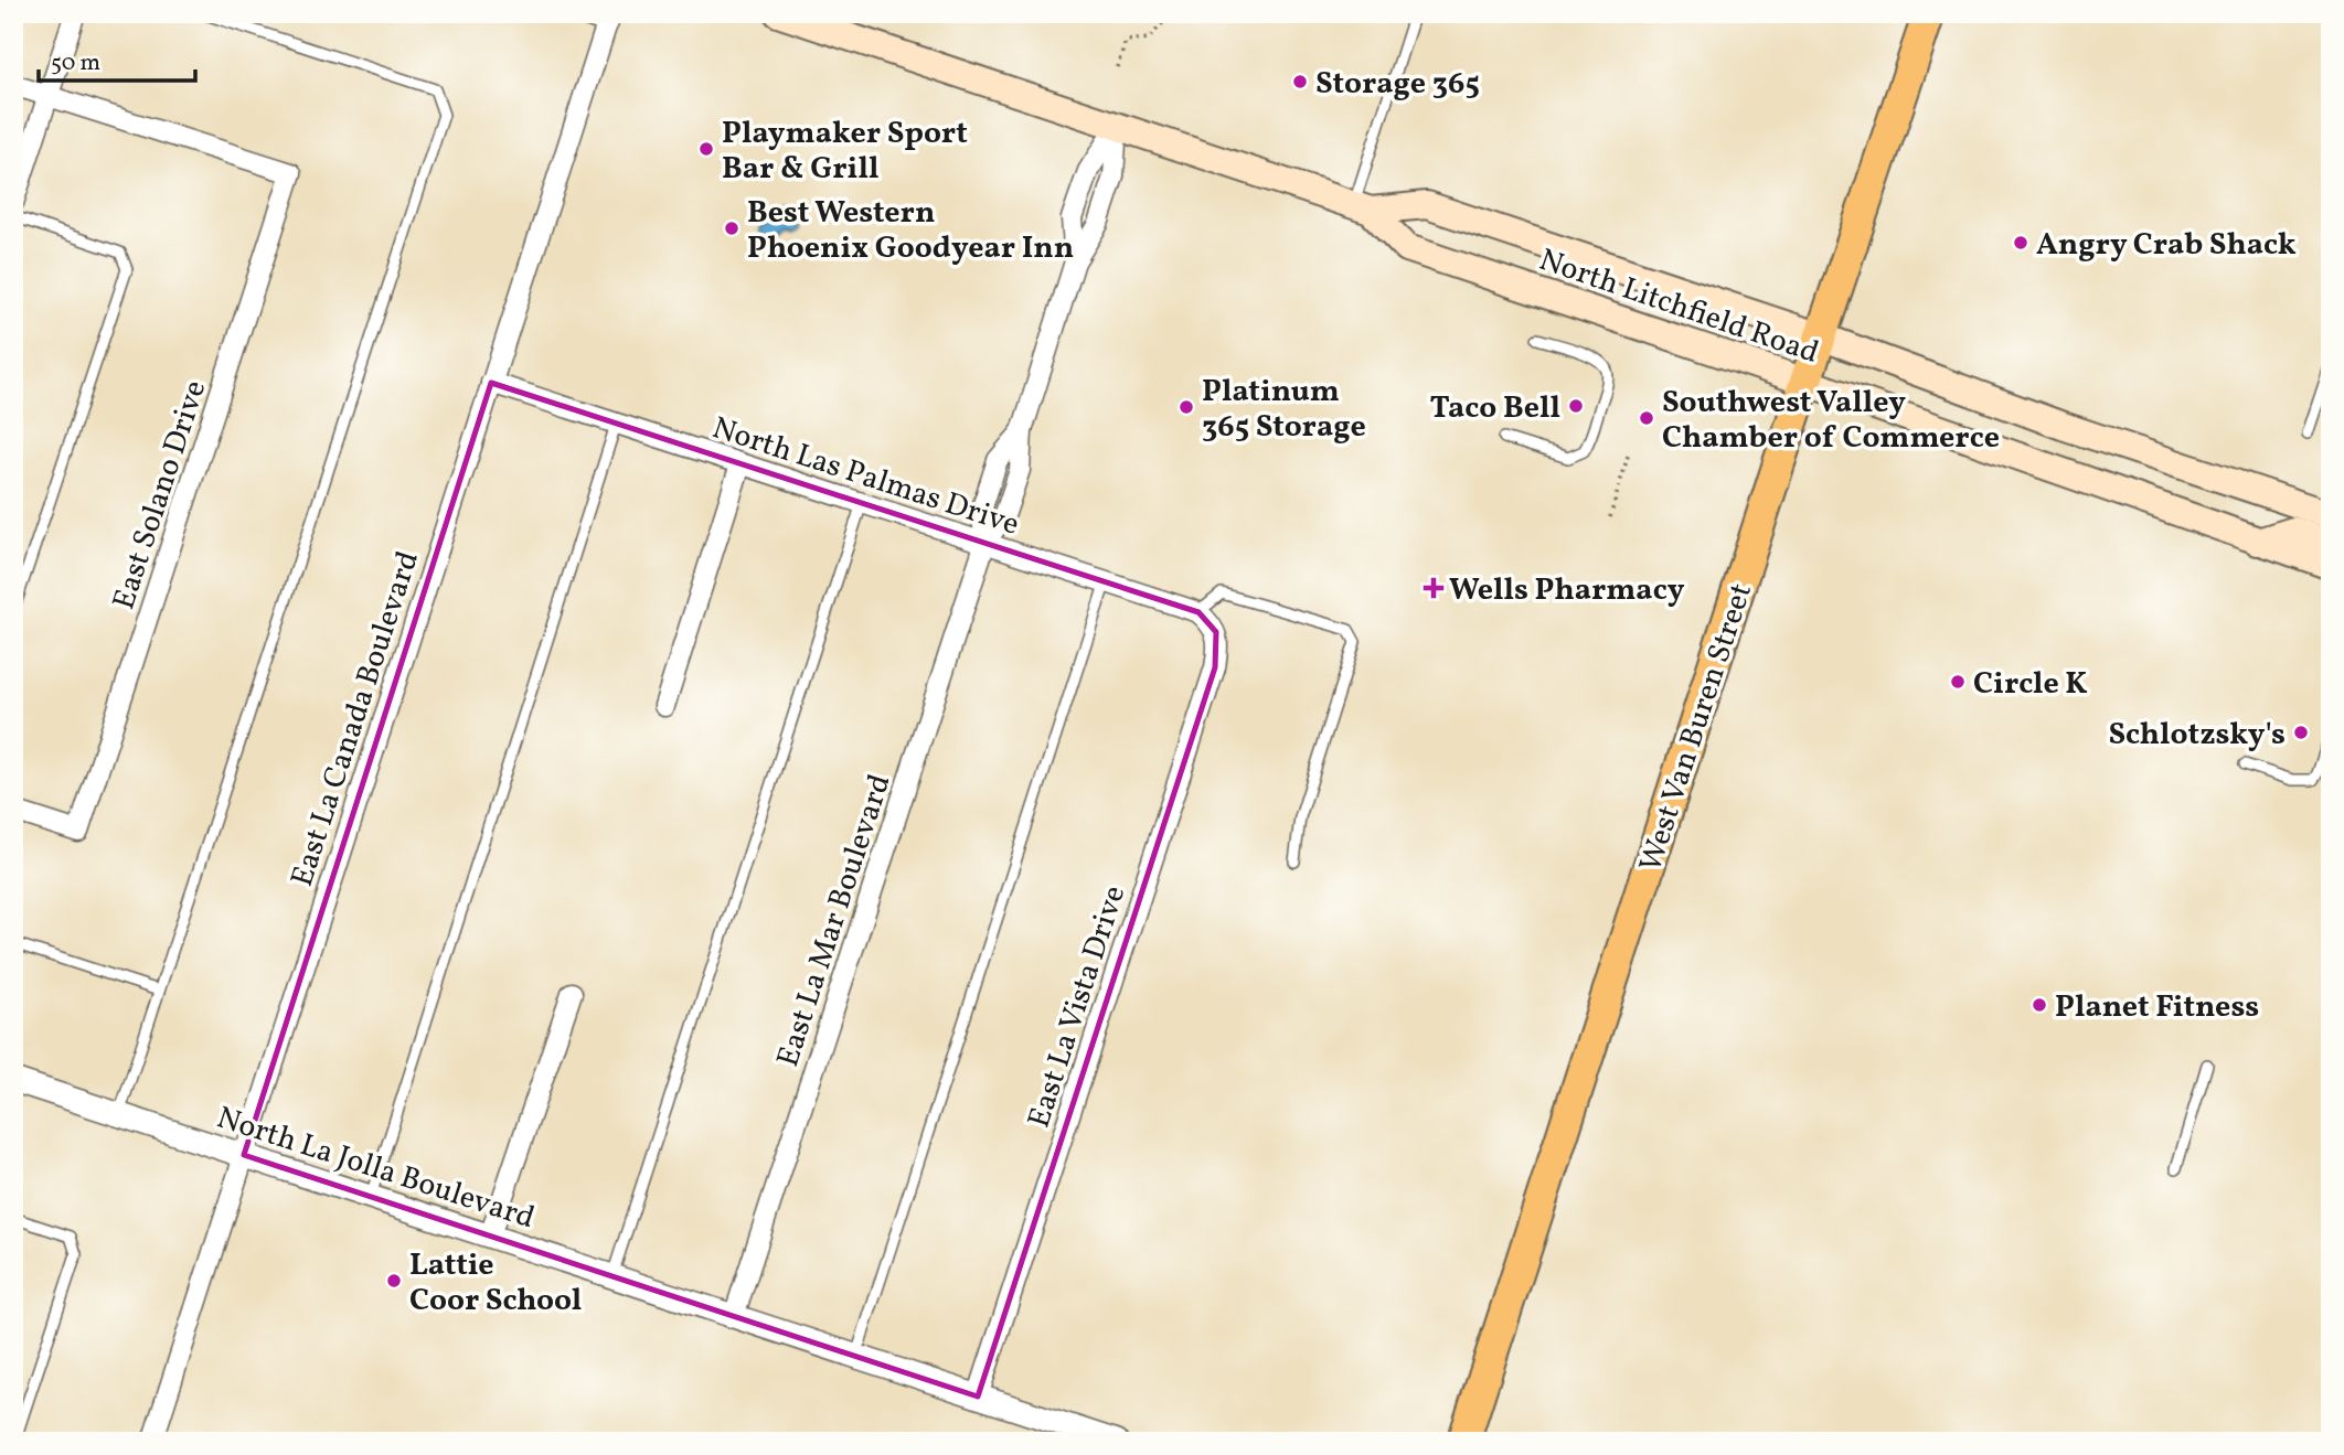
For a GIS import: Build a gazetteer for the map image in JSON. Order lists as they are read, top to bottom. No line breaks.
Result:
{"streets":{"main road":["North Litchfield Road","West Van Buren Street"],"street":["North Las Palmas Drive","East Solano Drive","East La Canada Boulevard","East La Mar Boulevard","East La Vista Drive","North La Jolla Boulevard"]},"crossings":[["North Litchfield Road","West Van Buren Street"],["North Litchfield Road","East La Mar Boulevard"],["North Las Palmas Drive","East La Canada Boulevard"],["North Las Palmas Drive","East La Mar Boulevard"],["North Las Palmas Drive","East La Vista Drive"],["East La Canada Boulevard","North La Jolla Boulevard"],["East La Mar Boulevard","North La Jolla Boulevard"],["East La Vista Drive","North La Jolla Boulevard"]],"places":{"other":["Storage 365","Playmaker Sport Bar & Grill","Best Western Phoenix Goodyear Inn","Angry Crab Shack","Taco Bell","Platinum 365 Storage","Southwest Valley Chamber of Commerce","Circle K","Schlotzsky's","Planet Fitness","Lattie Coor School"],"health":["Wells Pharmacy"]},"scale_bar":"50 m"}
